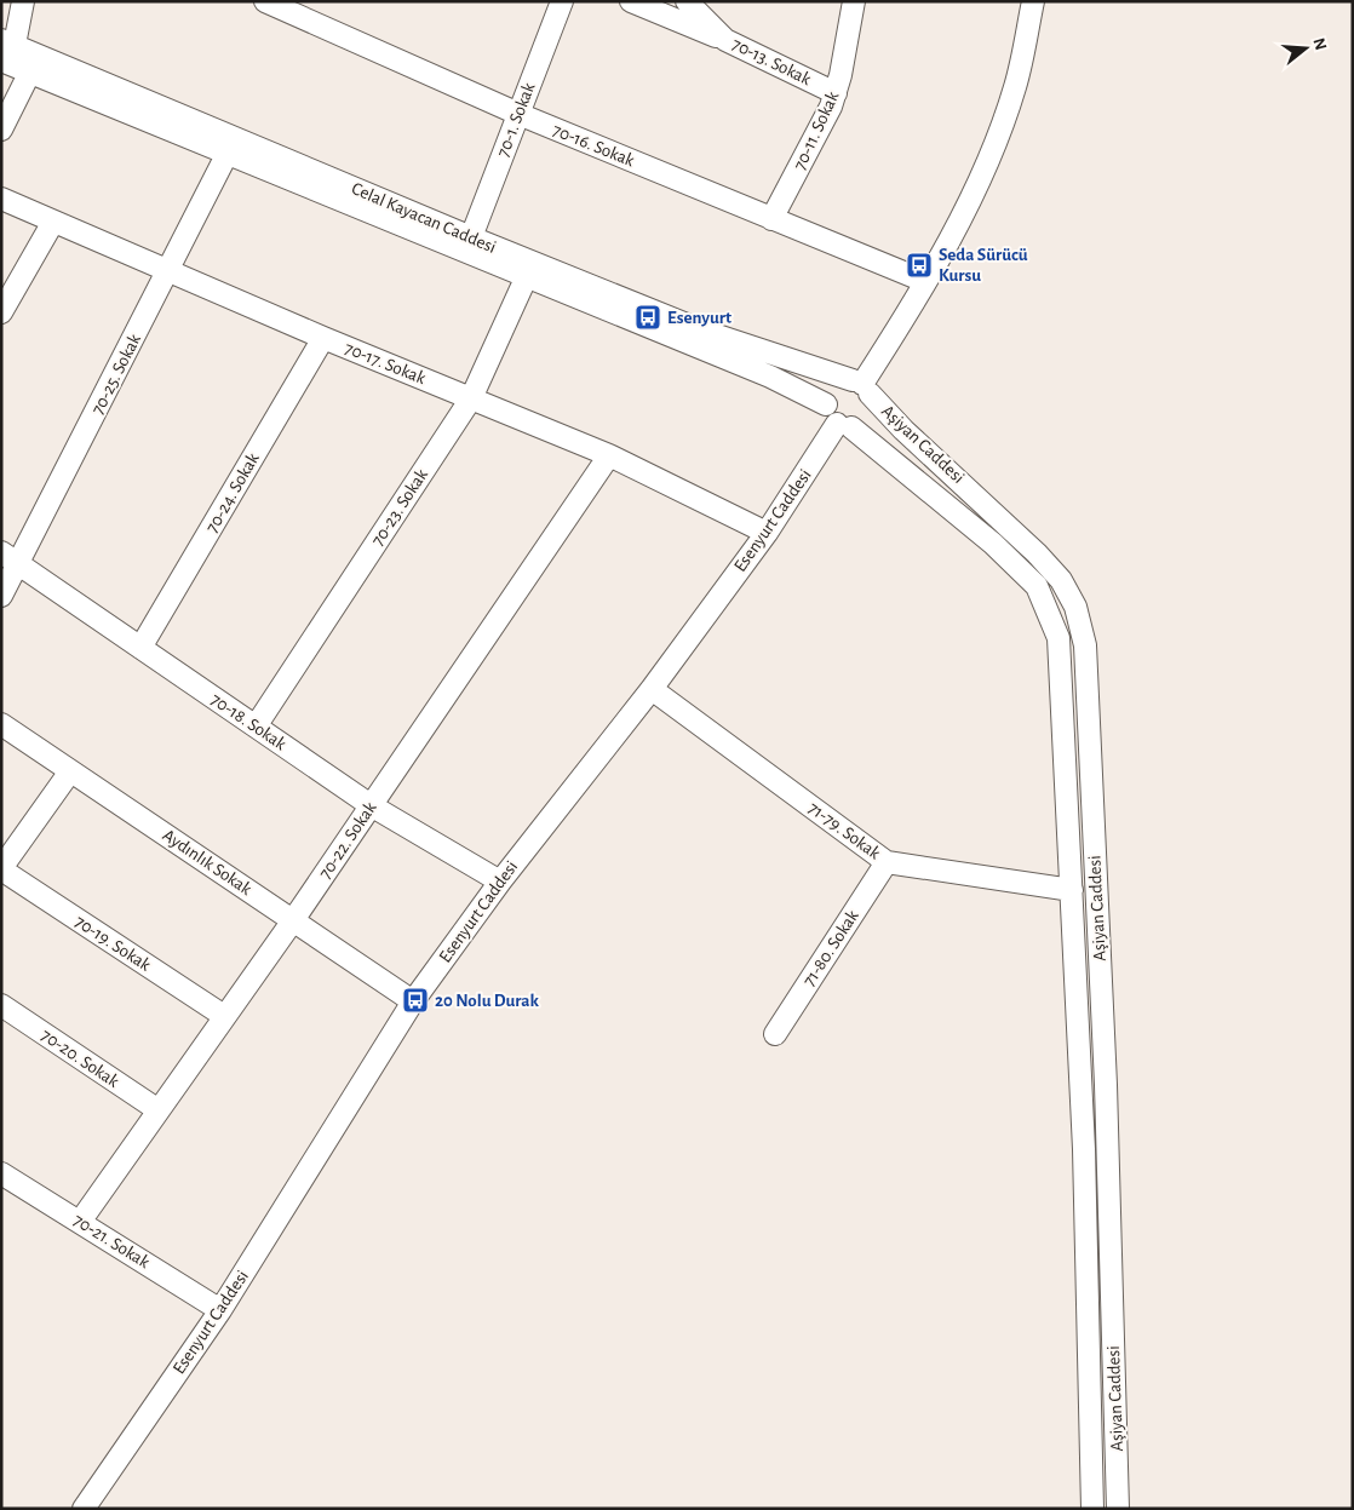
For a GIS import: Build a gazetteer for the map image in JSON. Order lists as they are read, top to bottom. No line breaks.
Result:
{"streets":{"street":["70-13. Sokak","70-1. Sokak","70-11. Sokak","70-16. Sokak","Celal Kayacan Caddesi","70-17. Sokak","70-25. Sokak","Aşiyan Caddesi","70-24. Sokak","70-23. Sokak","Esenyurt Caddesi","70-18. Sokak","71-79. Sokak","70-22. Sokak","Aydınlık Sokak","70-19. Sokak","71-80. Sokak","70-20. Sokak","70-21. Sokak"]},"crossings":[["70-13. Sokak","70-11. Sokak"],["70-1. Sokak","70-16. Sokak"],["70-1. Sokak","Celal Kayacan Caddesi"],["70-11. Sokak","70-16. Sokak"],["Celal Kayacan Caddesi","70-25. Sokak"],["Celal Kayacan Caddesi","Aşiyan Caddesi"],["Celal Kayacan Caddesi","70-23. Sokak"],["Celal Kayacan Caddesi","Esenyurt Caddesi"],["70-17. Sokak","70-25. Sokak"],["70-17. Sokak","70-24. Sokak"],["70-17. Sokak","70-23. Sokak"],["70-17. Sokak","Esenyurt Caddesi"],["70-17. Sokak","70-22. Sokak"],["70-25. Sokak","70-18. Sokak"],["Aşiyan Caddesi","Esenyurt Caddesi"],["Aşiyan Caddesi","71-79. Sokak"],["70-24. Sokak","70-18. Sokak"],["70-23. Sokak","70-18. Sokak"],["Esenyurt Caddesi","70-18. Sokak"],["Esenyurt Caddesi","71-79. Sokak"],["Esenyurt Caddesi","Aydınlık Sokak"],["Esenyurt Caddesi","70-21. Sokak"],["70-18. Sokak","70-22. Sokak"],["71-79. Sokak","71-80. Sokak"],["70-22. Sokak","Aydınlık Sokak"],["70-22. Sokak","70-19. Sokak"],["70-22. Sokak","70-20. Sokak"],["70-22. Sokak","70-21. Sokak"]],"places":{"bus stop":["Seda Sürücü Kursu","Esenyurt","20 Nolu Durak"]},"north":"right"}
